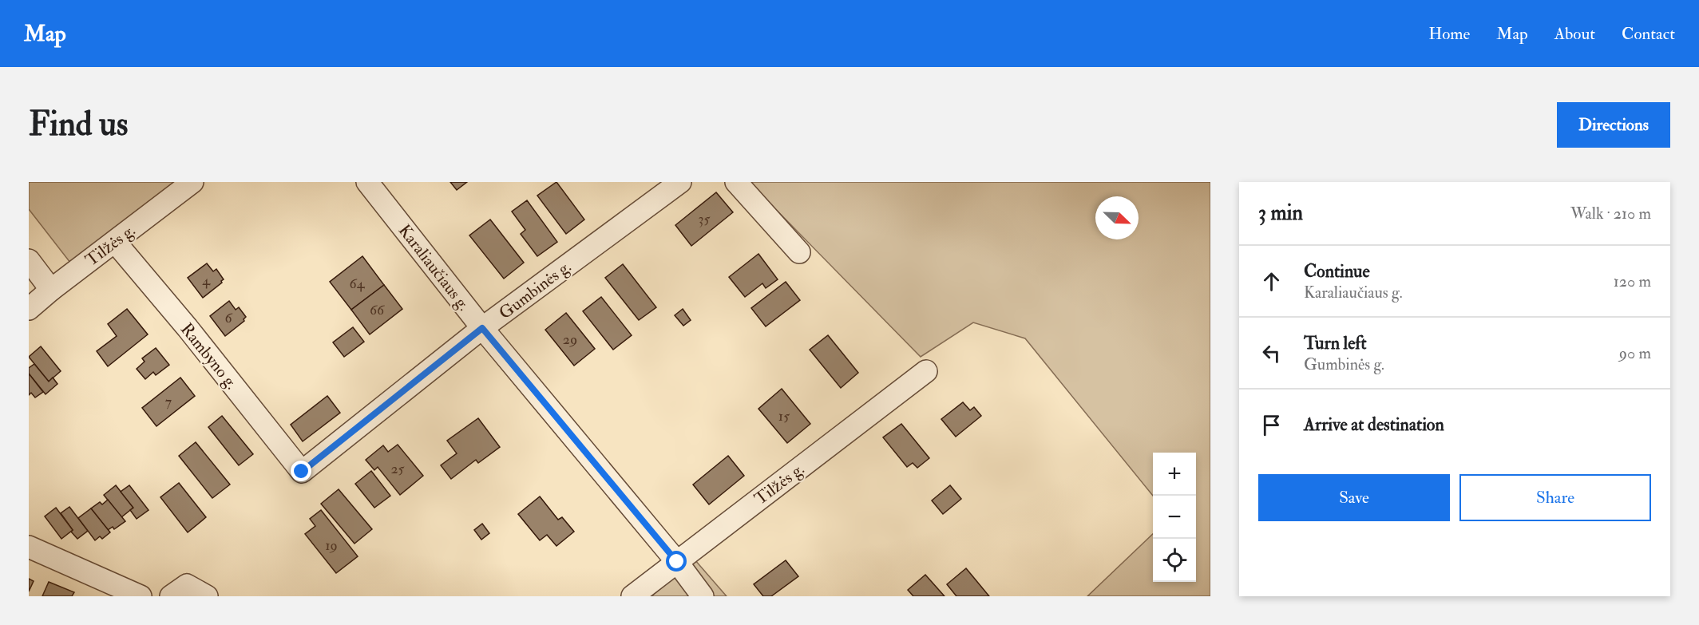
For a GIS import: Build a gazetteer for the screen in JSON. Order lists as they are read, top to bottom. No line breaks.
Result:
{"streets":{"street":["Tilžės g.","Karaliaučiaus g.","Gumbinės g.","Rambyno g."]},"crossings":[["Tilžės g.","Karaliaučiaus g."],["Tilžės g.","Rambyno g."],["Karaliaučiaus g.","Gumbinės g."],["Gumbinės g.","Rambyno g."]],"house_numbers":["35","4","64","66","6","29","7","15","25","19"],"north":"bottom right","page":{"header":"Map","nav":["Home","Map","About","Contact"],"buttons":["Directions",["Save","Share"]],"title":"Find us","heading":["3 min","Walk · 210 m"],"list":[["Continue","Karaliaučiaus g.","120 m"],["Turn left","Gumbinės g.","90 m"],"Arrive at destination"],"map_buttons":["+","−"]}}
